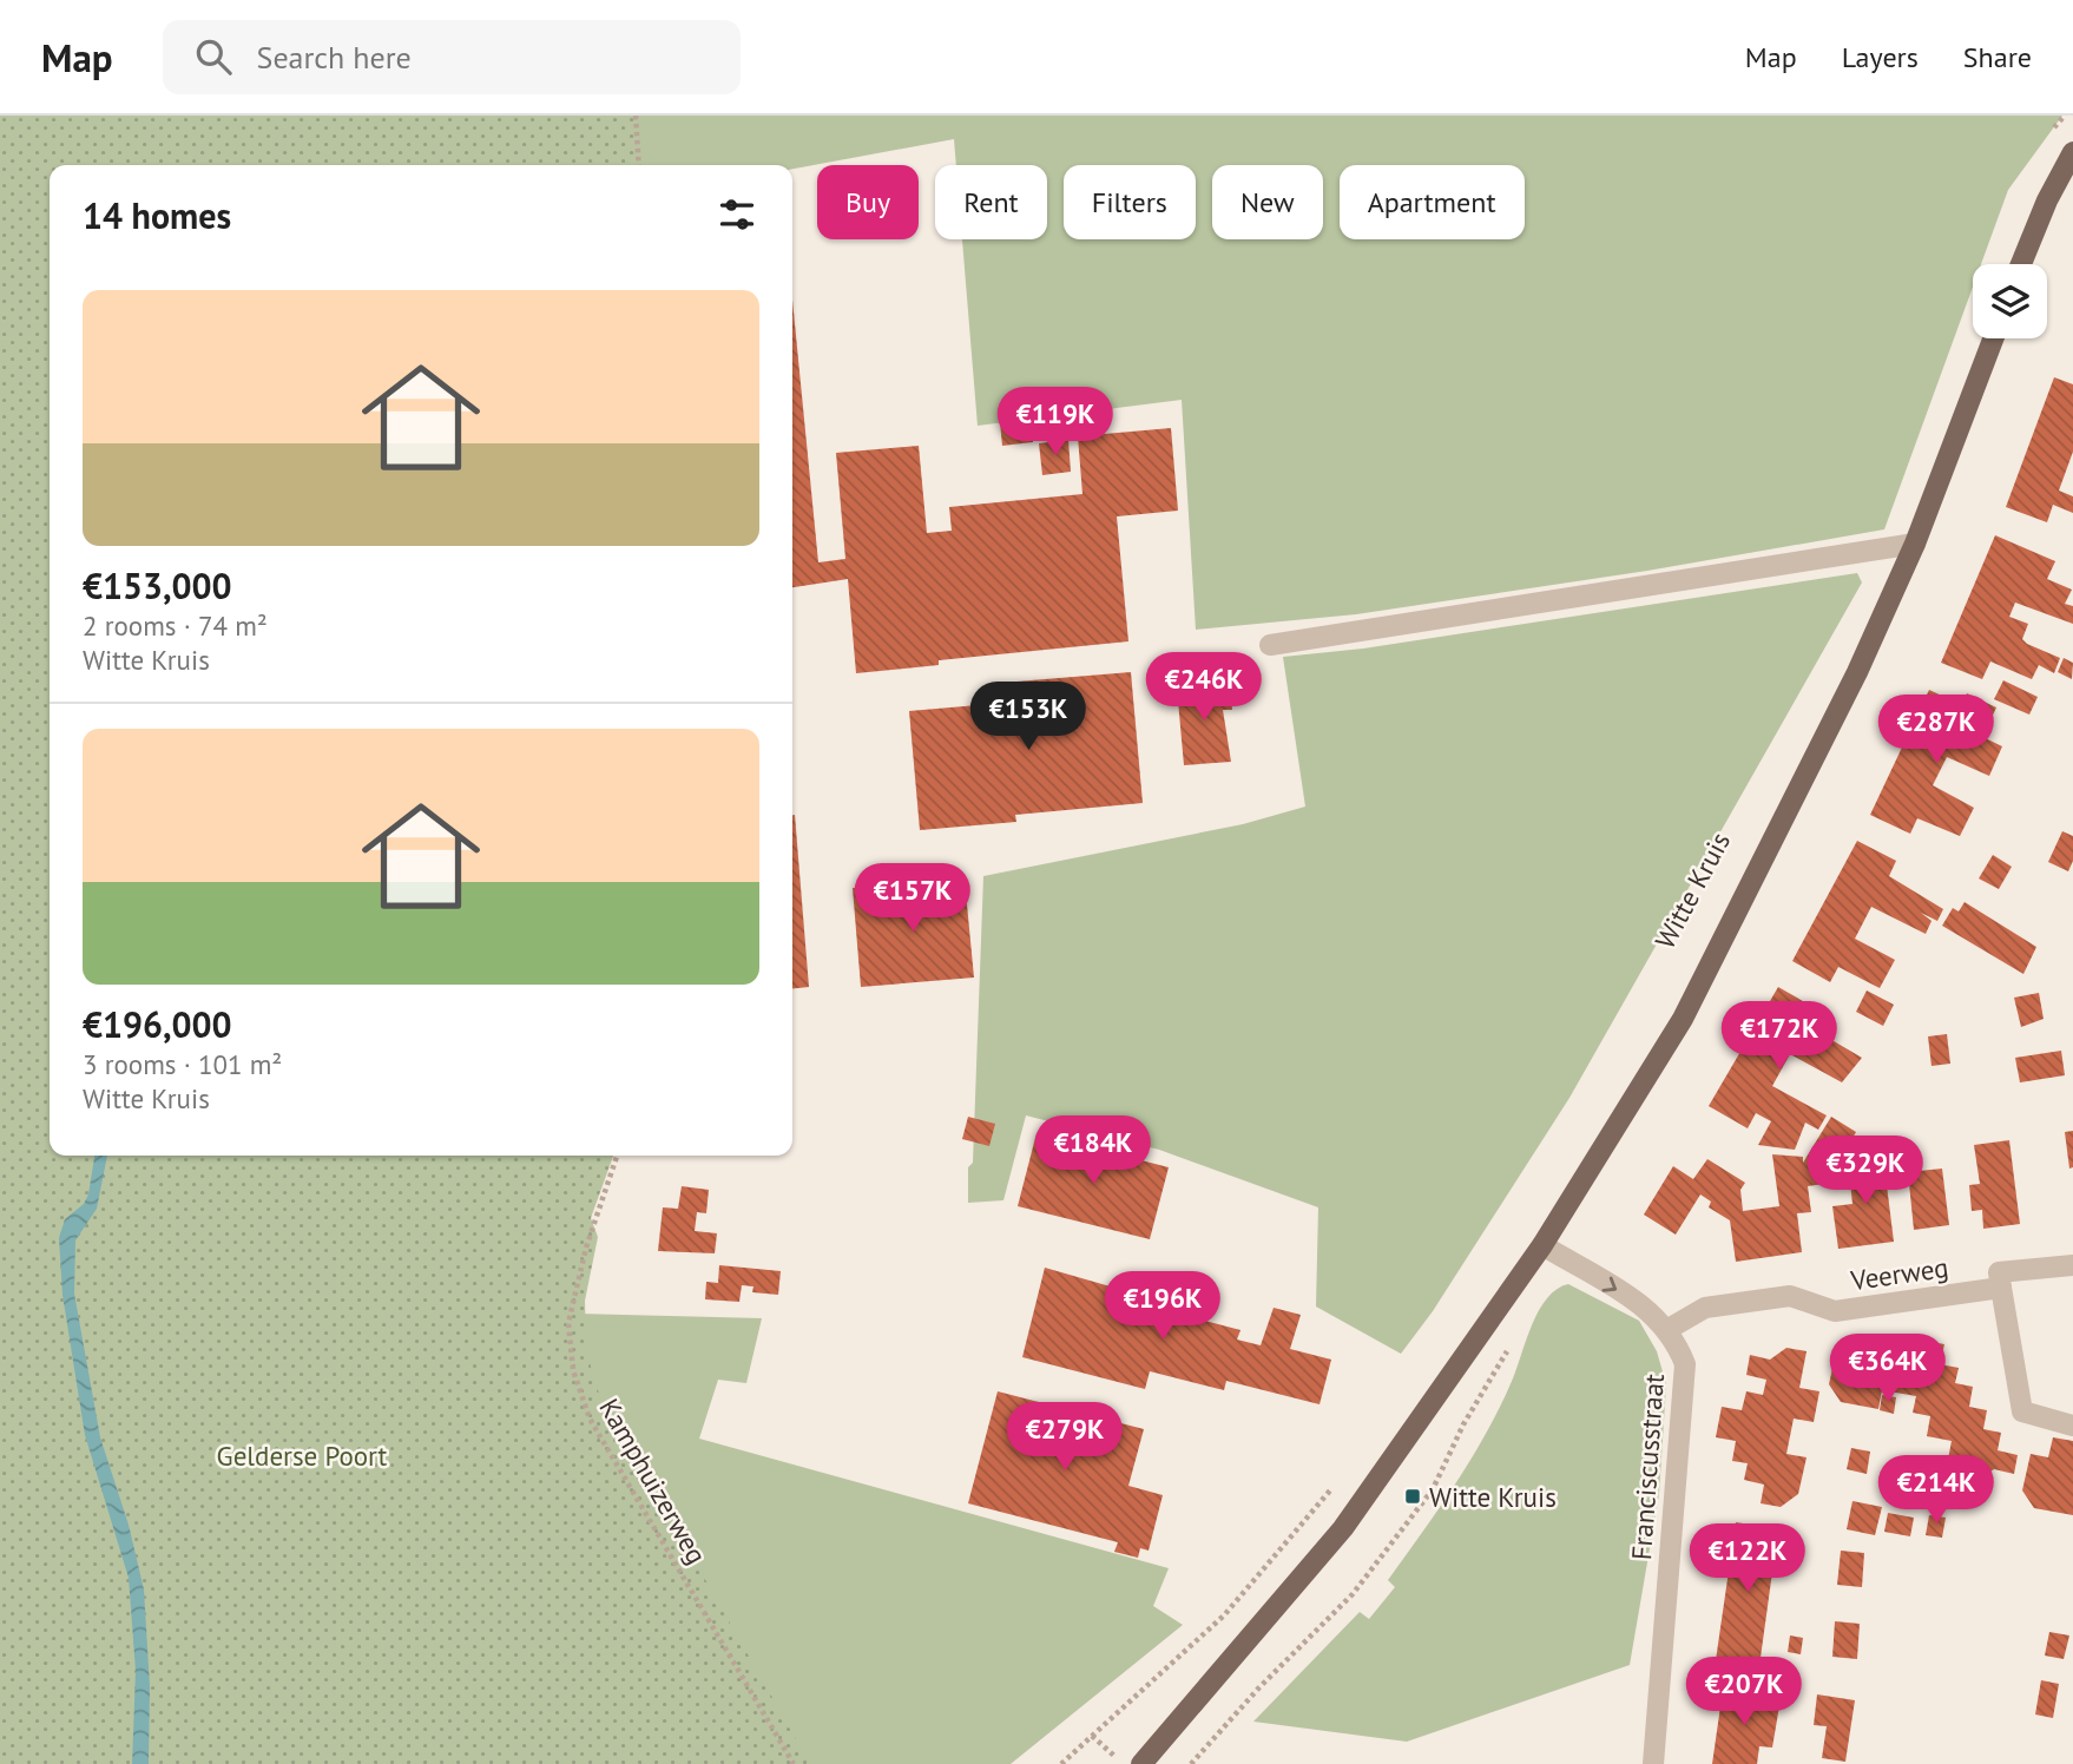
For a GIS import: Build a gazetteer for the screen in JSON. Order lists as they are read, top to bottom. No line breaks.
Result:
{"streets":{"main road":["Witte Kruis"],"street":["Veerweg","Franciscusstraat"],"path":["Kamphuizerweg"]},"crossings":[["Witte Kruis","Franciscusstraat"],["Veerweg","Franciscusstraat"]],"parks":["Gelderse Poort"],"places":{"transit":["Witte Kruis"]},"page":{"header":"Map","search":"Search here","nav":["Map","Layers","Share"],"chip":["Buy","Rent","Filters","New","Apartment"],"heading":"14 homes","list":[{"name":"€153,000","note":"2 rooms · 74 m² · Witte Kruis"},{"name":"€196,000","note":"3 rooms · 101 m² · Witte Kruis"}],"price":["€119K","€246K","€153K","€287K","€157K","€172K","€184K","€329K","€196K","€364K","€279K","€214K","€122K","€207K"]}}
